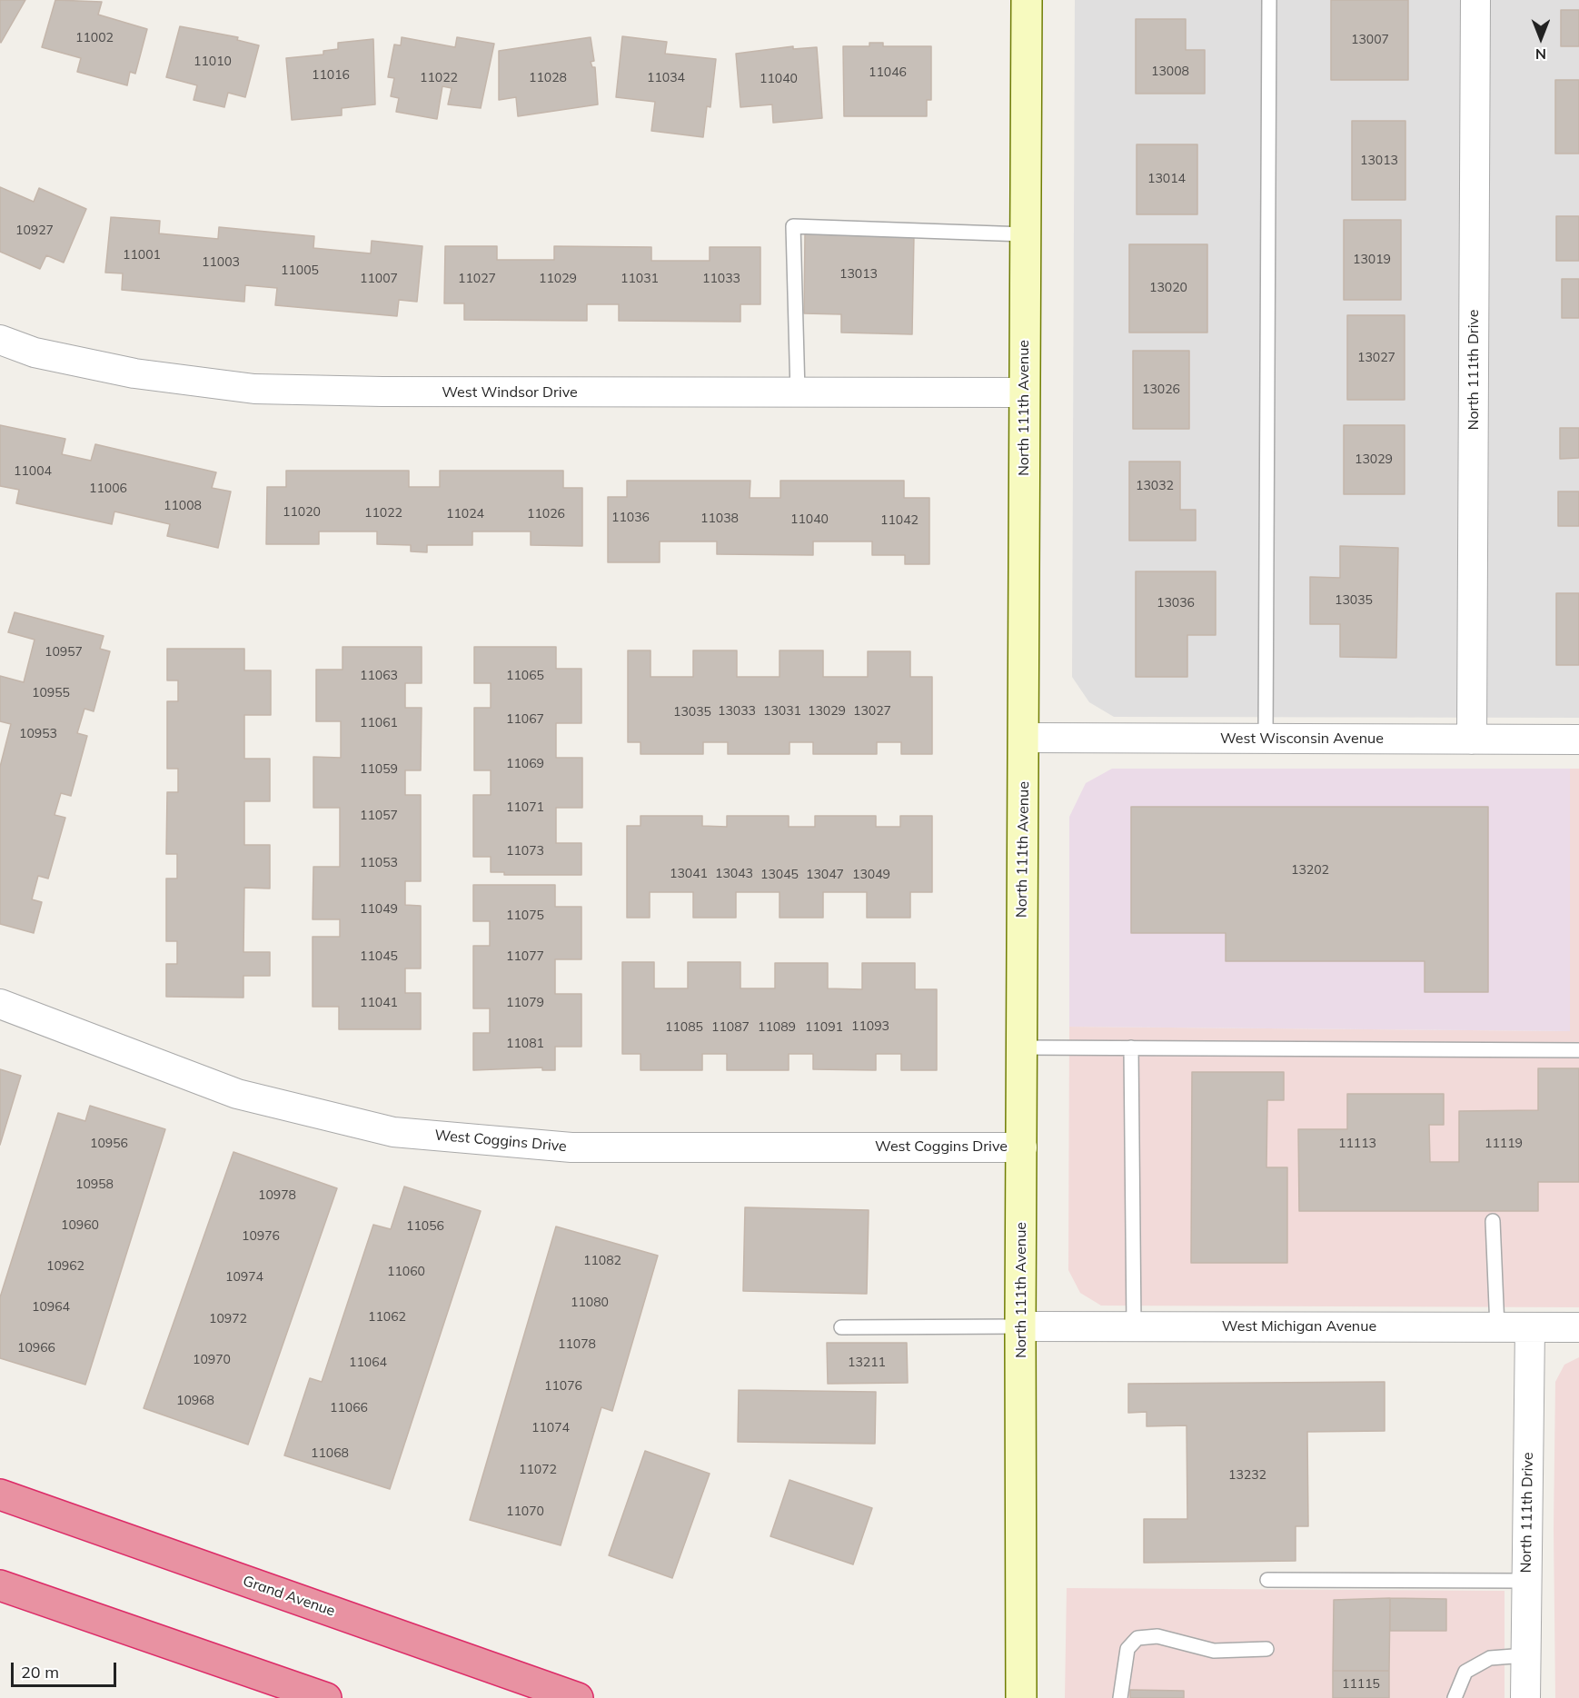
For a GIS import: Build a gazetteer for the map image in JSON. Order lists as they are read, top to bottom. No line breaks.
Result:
{"streets":{"highway":["Grand Avenue"],"street":["North 111th Drive","West Windsor Drive","North 111th Avenue","West Wisconsin Avenue","West Coggins Drive","West Michigan Avenue"]},"crossings":[["North 111th Drive","West Wisconsin Avenue"],["North 111th Drive","West Michigan Avenue"],["West Windsor Drive","North 111th Avenue"],["North 111th Avenue","West Wisconsin Avenue"],["North 111th Avenue","West Coggins Drive"],["North 111th Avenue","West Michigan Avenue"]],"house_numbers":["11002","13007","11010","13008","11046","11016","11022","11028","11034","11040","13013","13014","10927","11001","13019","11003","11005","13013","11007","11027","11029","11031","11033","13020","13027","13026","13029","11004","13032","11006","11008","11020","11022","11024","11026","11036","11038","11040","11042","13035","13036","10957","11063","11065","10955","13033","13031","13029","13027","13035","11067","11061","10953","11069","11059","11071","11057","11073","11053","13202","13041","13043","13045","13047","13049","11049","11075","11045","11077","11041","11079","11093","11085","11087","11089","11091","11081","10956","11113","11119","10958","10978","10960","11056","10976","11082","10962","11060","10974","11080","10964","11062","10972","11078","10966","10970","11064","13211","11076","10968","11066","11074","11068","11072","13232","11070","11115"],"scale_bar":"20 m","north":"bottom"}
